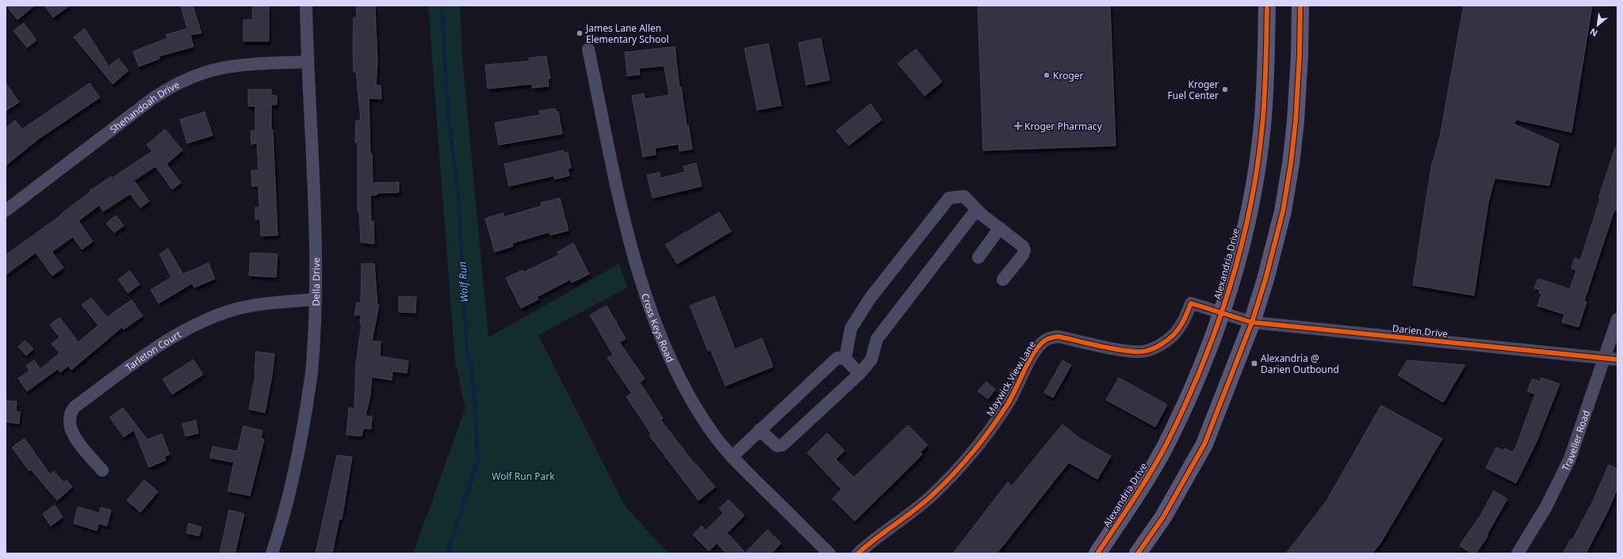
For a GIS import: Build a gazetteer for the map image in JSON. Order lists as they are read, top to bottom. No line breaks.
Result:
{"streets":{"main road":["Alexandria Drive"],"street":["Shenandoah Drive","Della Drive","Cross Keys Road","Darien Drive","Tarleton Court","Maywick View Lane","Traveller Road"]},"crossings":[["Shenandoah Drive","Della Drive"],["Alexandria Drive","Darien Drive"],["Alexandria Drive","Maywick View Lane"],["Della Drive","Tarleton Court"],["Darien Drive","Maywick View Lane"],["Darien Drive","Traveller Road"]],"water":["Wolf Run"],"parks":["Wolf Run Park"],"places":{"other":["James Lane Allen Elementary School","Kroger","Kroger Fuel Center"],"health":["Kroger Pharmacy"],"transit":["Alexandria @ Darien Outbound"]},"north":"bottom left"}
